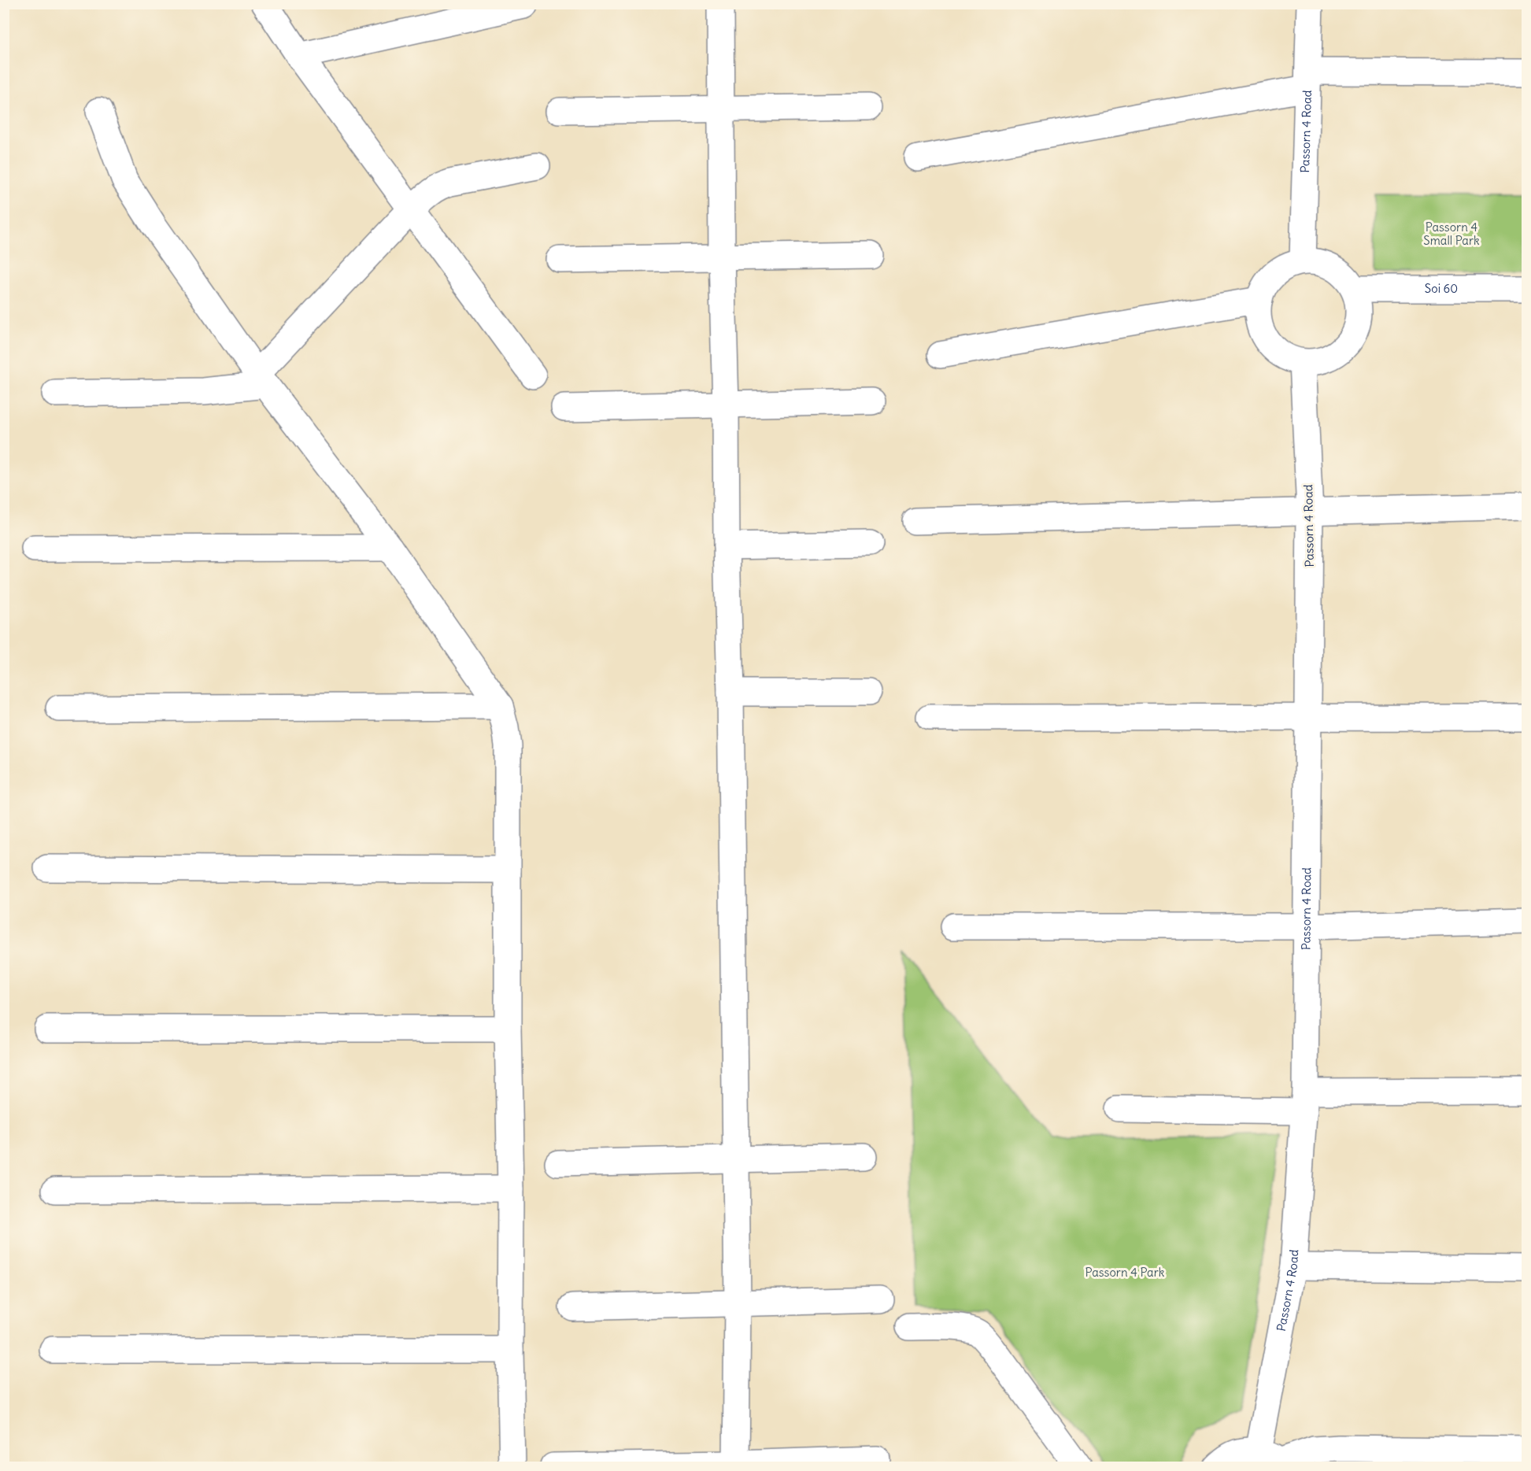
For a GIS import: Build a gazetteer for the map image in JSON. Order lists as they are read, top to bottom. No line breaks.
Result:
{"streets":{"street":["Passorn 4 Road","Soi 60"]},"crossings":[["Passorn 4 Road","Soi 60"]],"parks":["Passorn 4 Small Park","Passorn 4 Park"]}
